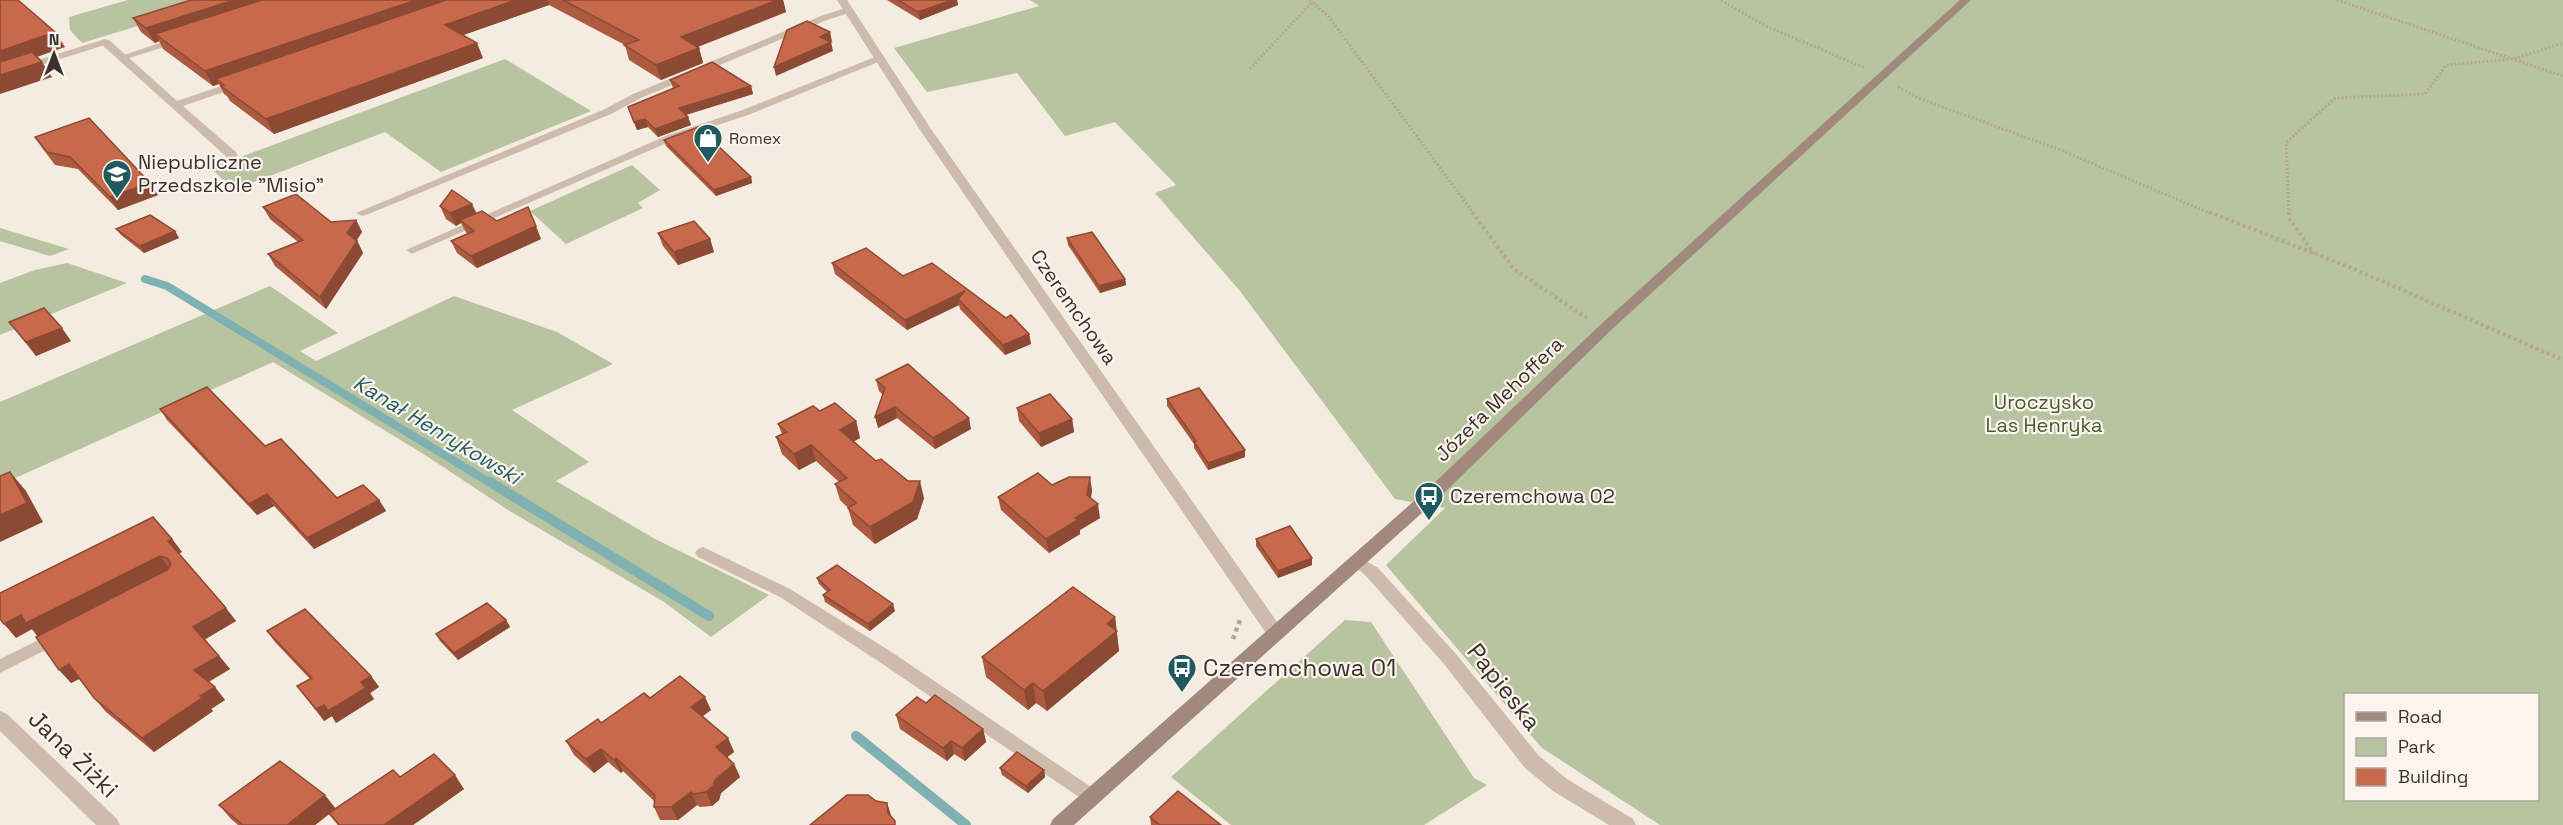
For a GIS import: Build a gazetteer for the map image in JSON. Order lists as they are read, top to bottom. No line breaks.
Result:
{"streets":{"street":["Czeremchowa","Józefa Mehoffera","Papieska","Jana Żiżki"]},"crossings":[["Czeremchowa","Józefa Mehoffera"],["Józefa Mehoffera","Papieska"]],"water":["Kanał Henrykowski"],"parks":["Uroczysko Las Henryka"],"places":{"shop":["Romex"],"school or university":["Niepubliczne Przedszkole \"Misio\""],"bus stop":["Czeremchowa 02","Czeremchowa 01"]},"legend":["Road","Park","Building"],"north":"top"}
